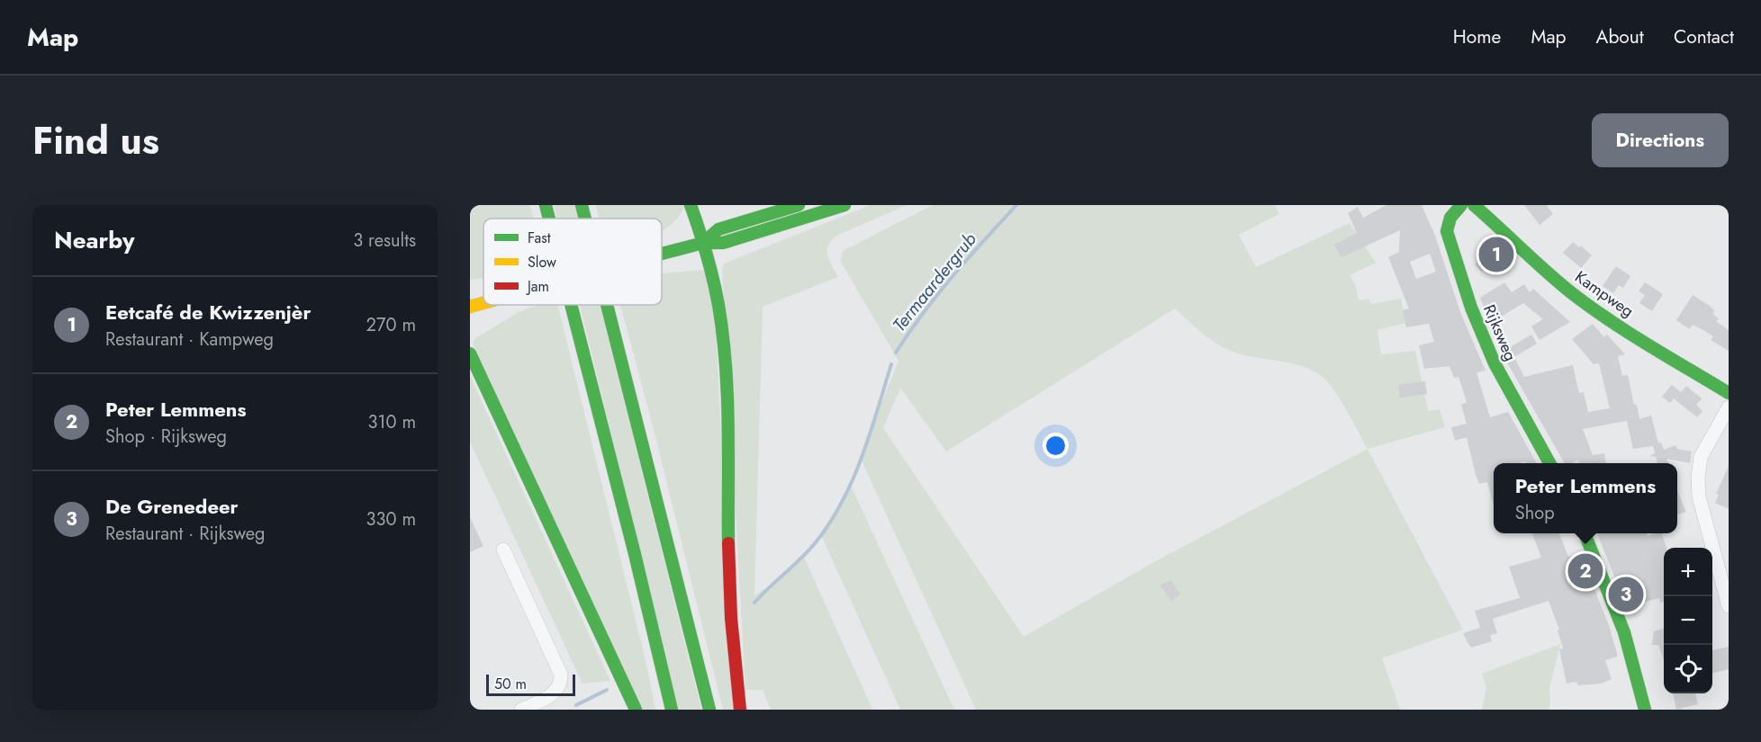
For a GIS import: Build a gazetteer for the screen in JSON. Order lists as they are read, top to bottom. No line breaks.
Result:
{"streets":{"main road":["Kampweg","Rijksweg"]},"water":["Termaardergrub"],"legend":["Fast","Slow","Jam"],"scale_bar":"50 m","page":{"header":"Map","nav":["Home","Map","About","Contact"],"title":"Find us","buttons":"Directions","heading":["Nearby","3 results"],"pins":["1","2","3"],"list":[{"mark":"1","name":"Eetcafé de Kwizzenjèr","note":"Restaurant · Kampweg","value":"270 m"},{"mark":"2","name":"Peter Lemmens","note":"Shop · Rijksweg","value":"310 m"},{"mark":"3","name":"De Grenedeer","note":"Restaurant · Rijksweg","value":"330 m"}],"popup":["Peter Lemmens","Shop"],"map_buttons":["+","−"],"scale":"50 m"}}
